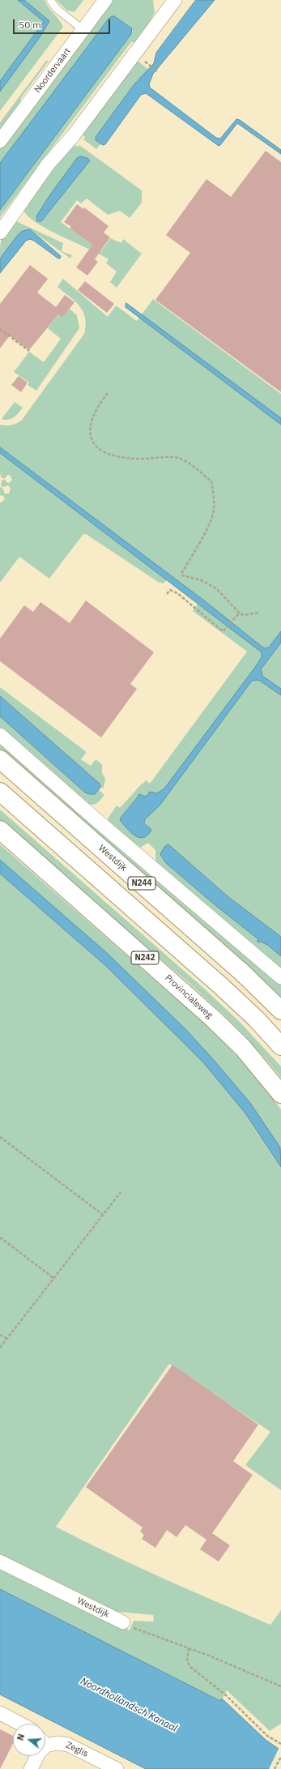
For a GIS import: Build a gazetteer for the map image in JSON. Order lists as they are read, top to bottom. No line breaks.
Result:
{"streets":{"main road":["Westdijk","N244","N242","Provincialeweg"],"street":["Noordervaart","Zeglis"]},"water":["Noordhollandsch Kanaal"],"scale_bar":"50 m","north":"left"}
